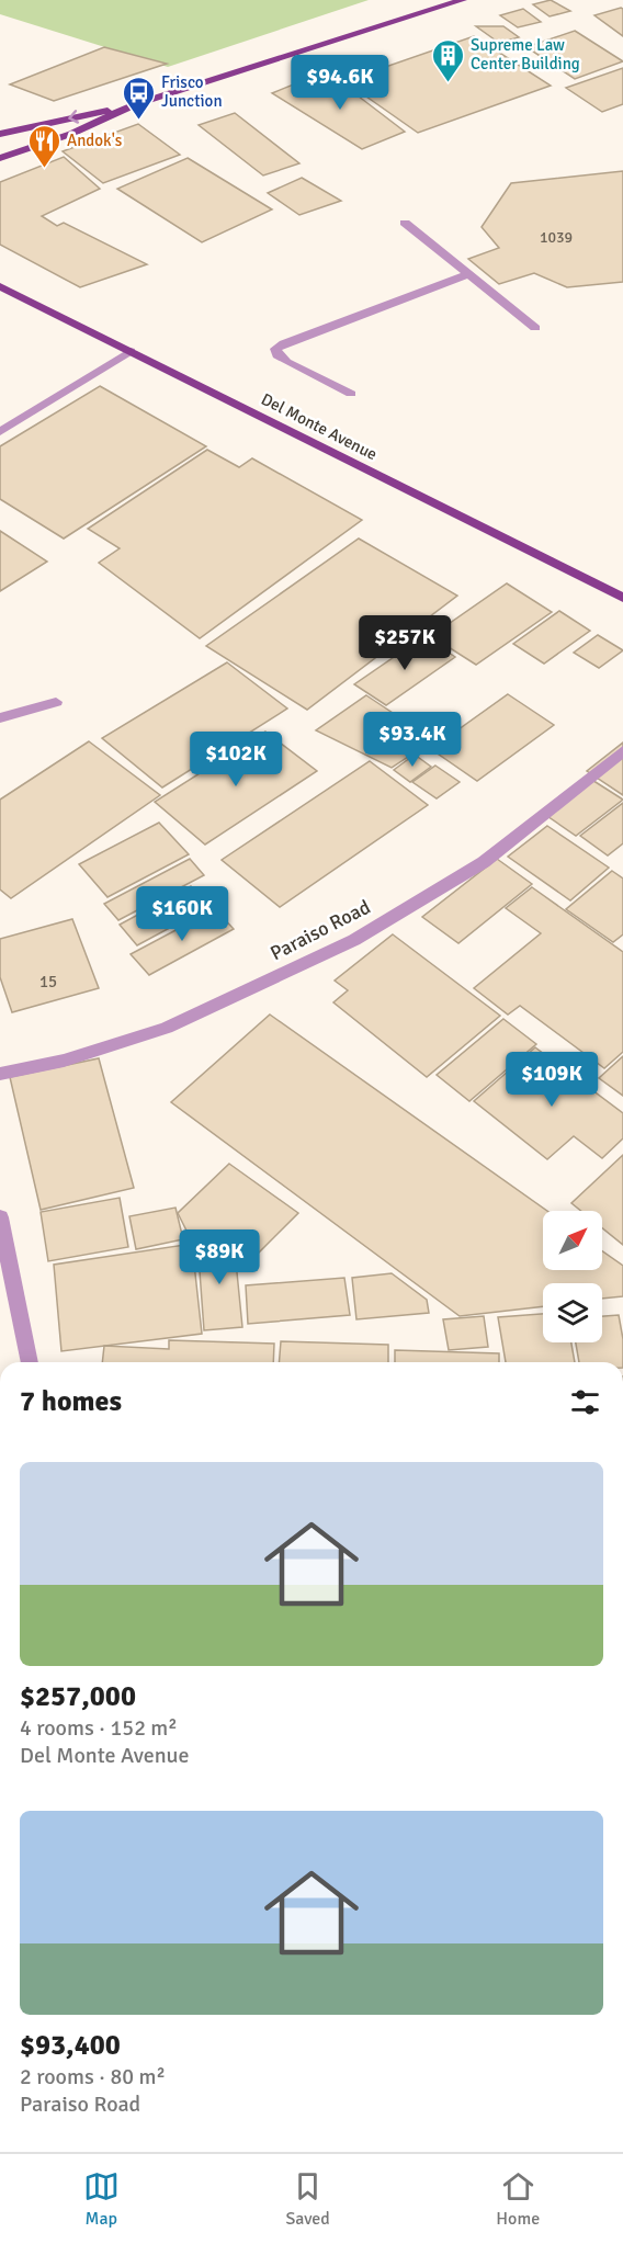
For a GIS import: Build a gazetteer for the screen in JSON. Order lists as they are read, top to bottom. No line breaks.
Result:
{"streets":{"main road":["Del Monte Avenue"],"street":["Paraiso Road"]},"places":{"building":["Supreme Law Center Building"],"bus stop":["Frisco Junction"],"restaurant":["Andok's"]},"house_numbers":["1039","15"],"north":"top right","page":{"price":["$94.6K","$257K","$93.4K","$102K","$160K","$109K","$89K"],"heading":"7 homes","list":[{"name":"$257,000","note":"4 rooms · 152 m² · Del Monte Avenue"},{"name":"$93,400","note":"2 rooms · 80 m² · Paraiso Road"}],"tabs":["Map","Saved","Home"]}}
